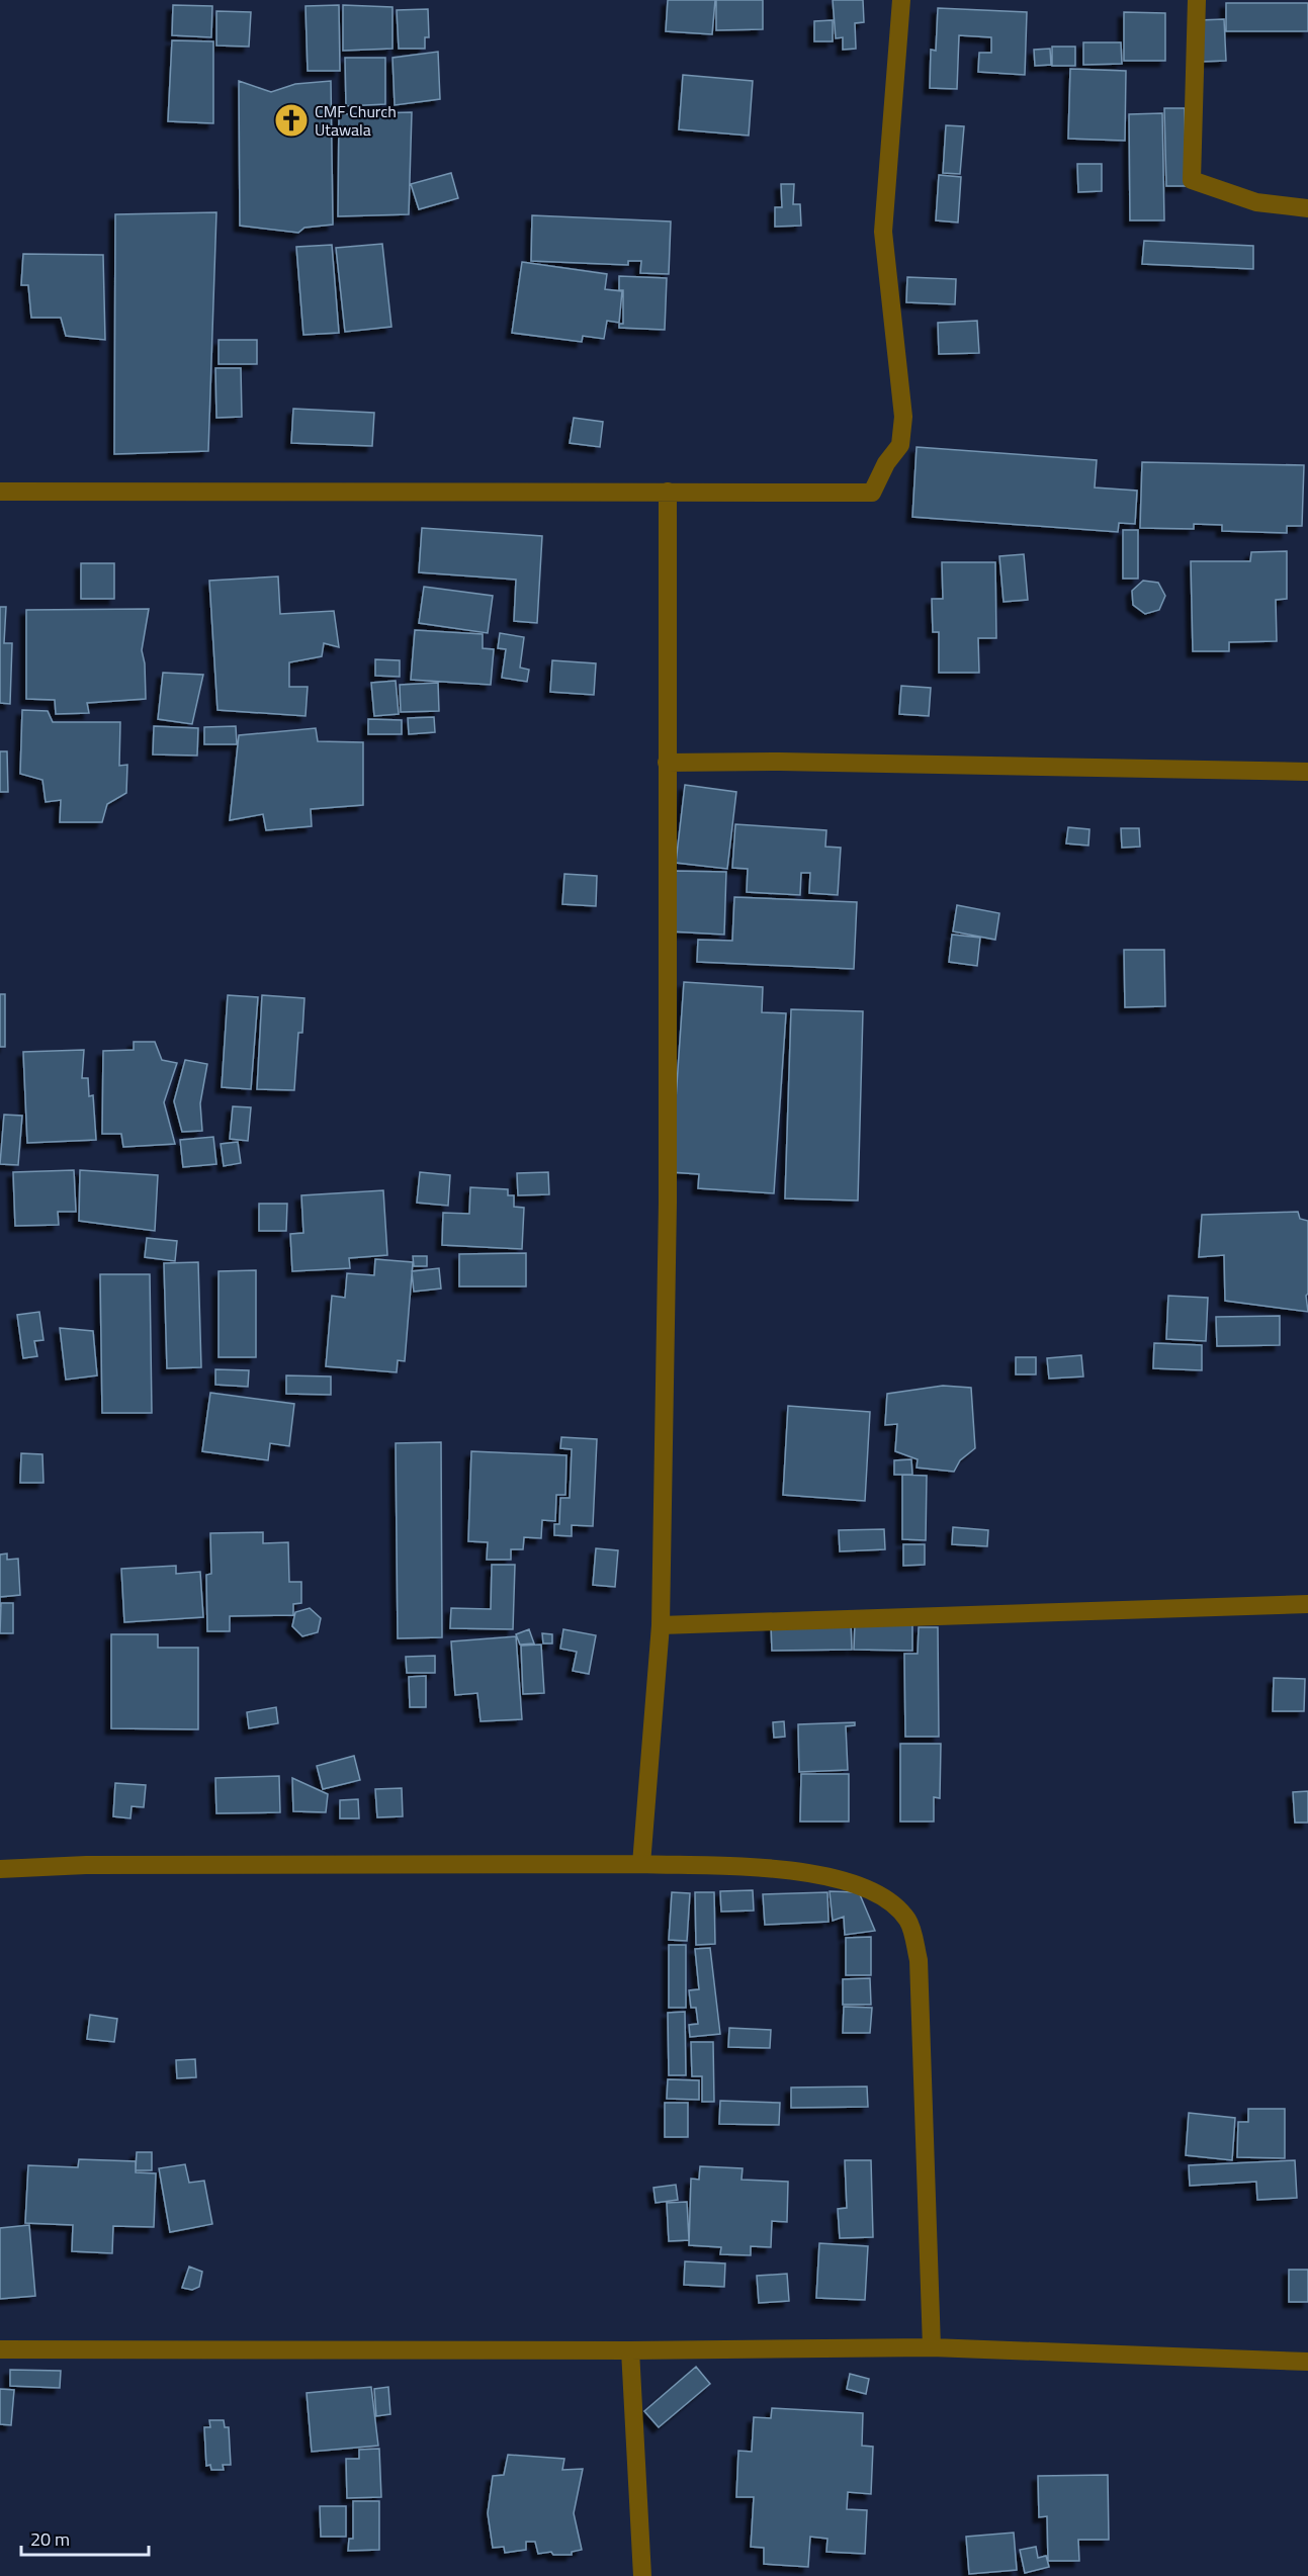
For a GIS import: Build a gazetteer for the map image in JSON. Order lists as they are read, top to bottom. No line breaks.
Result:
{"places":{"church":["CMF Church Utawala"]},"scale_bar":"20 m"}
